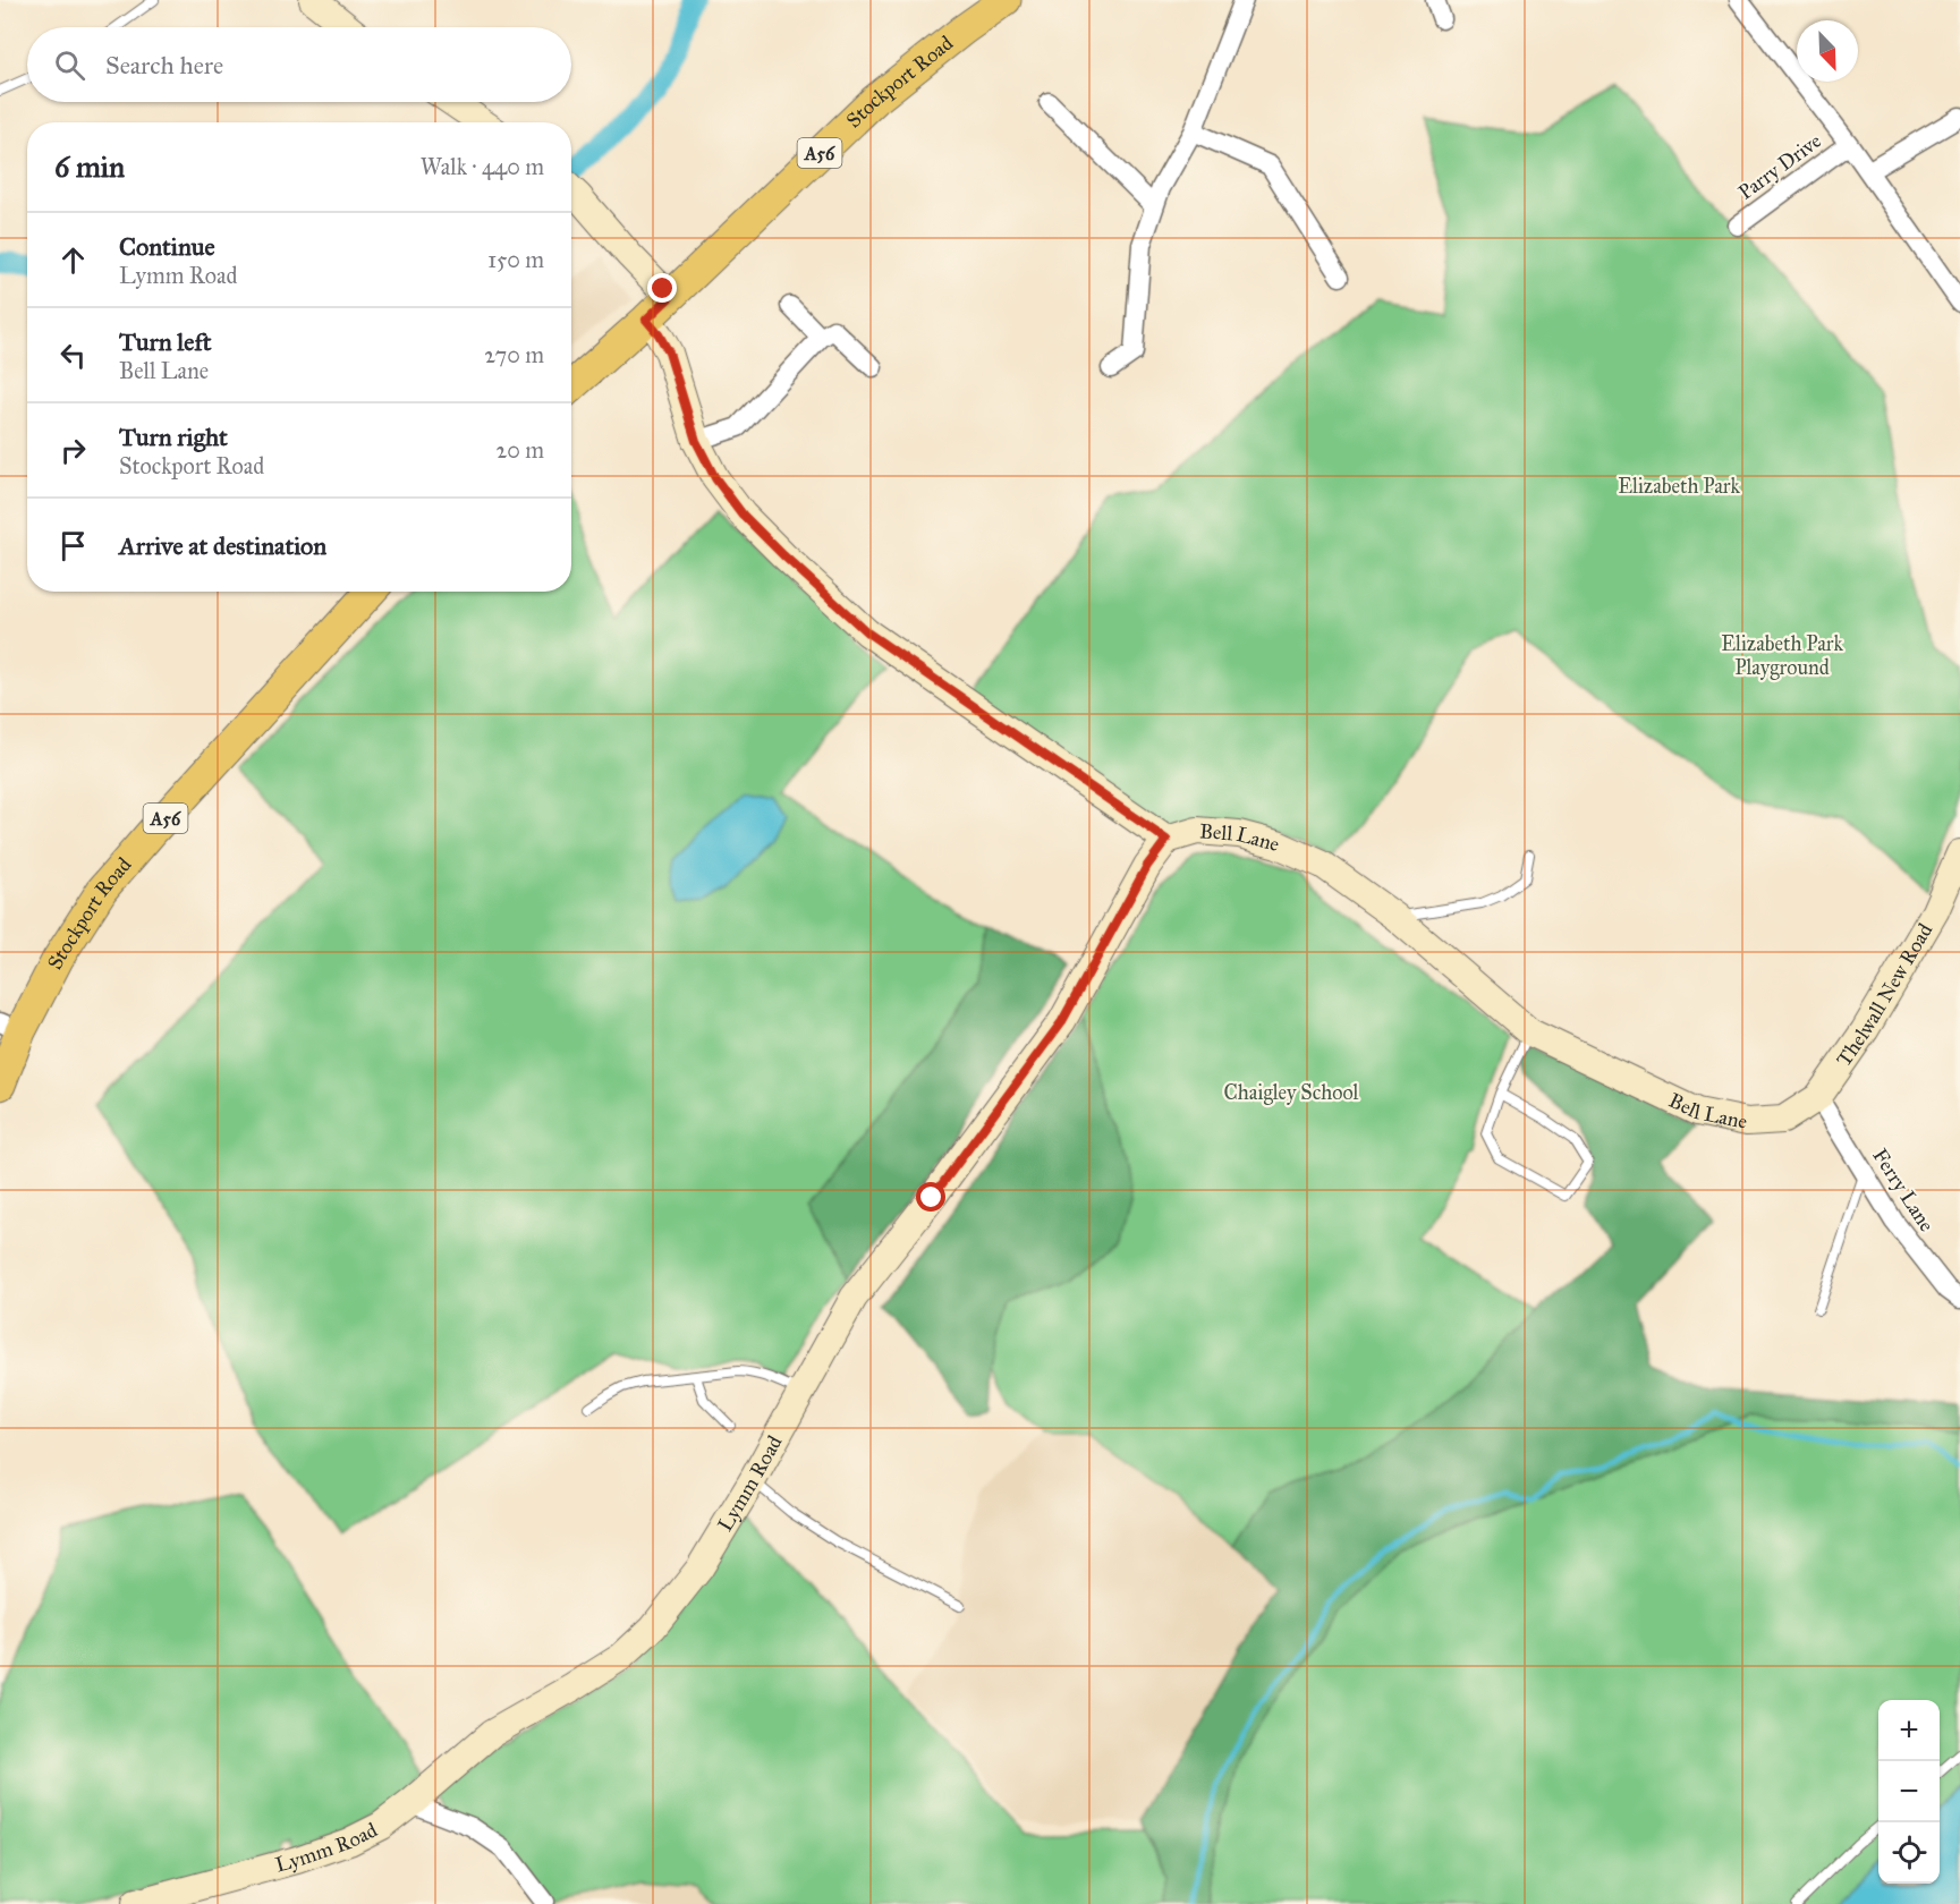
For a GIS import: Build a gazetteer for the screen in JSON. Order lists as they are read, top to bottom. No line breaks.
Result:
{"streets":{"main road":["Stockport Road","A56","Bell Lane","Thelwall New Road","Lymm Road"],"street":["Parry Drive","Ferry Lane"]},"crossings":[["Bell Lane","Thelwall New Road"],["Bell Lane","Ferry Lane"],["Bell Lane","Lymm Road"],["Thelwall New Road","Ferry Lane"]],"parks":["Elizabeth Park","Elizabeth Park Playground","Chaigley School"],"north":"bottom right","page":{"search":"Search here","heading":["6 min","Walk · 440 m"],"list":[["Continue","Lymm Road","150 m"],["Turn left","Bell Lane","270 m"],["Turn right","Stockport Road","20 m"],"Arrive at destination"],"map_buttons":["+","−"]}}
